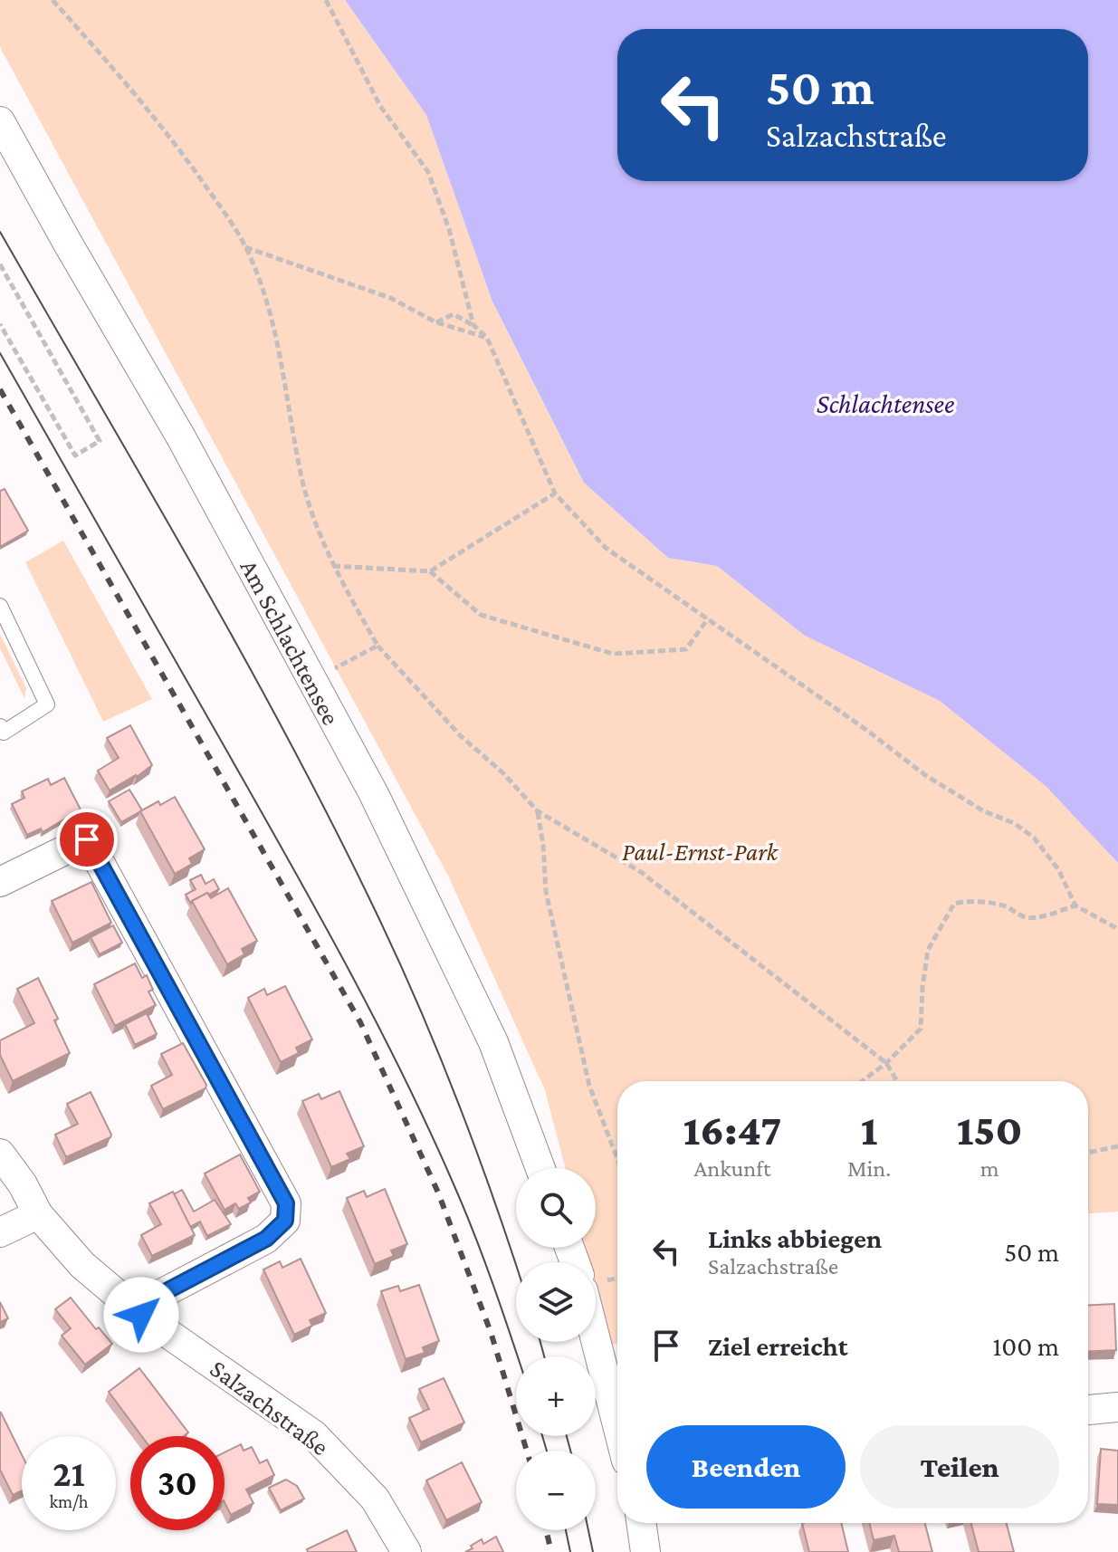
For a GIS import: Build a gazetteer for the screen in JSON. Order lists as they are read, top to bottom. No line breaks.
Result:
{"streets":{"street":["Am Schlachtensee","Salzachstraße"]},"water":["Schlachtensee"],"parks":["Paul-Ernst-Park"],"page":{"turn":["50 m","Salzachstraße"],"eta":["16:47","Ankunft","1","Min.","150","m"],"map_buttons":["+","−"],"list":[{"name":"Links abbiegen","note":"Salzachstraße","value":"50 m"},{"name":"Ziel erreicht","value":"100 m"}],"buttons":["Beenden","Teilen"],"speed":"21 km/h","limit":"30"}}
